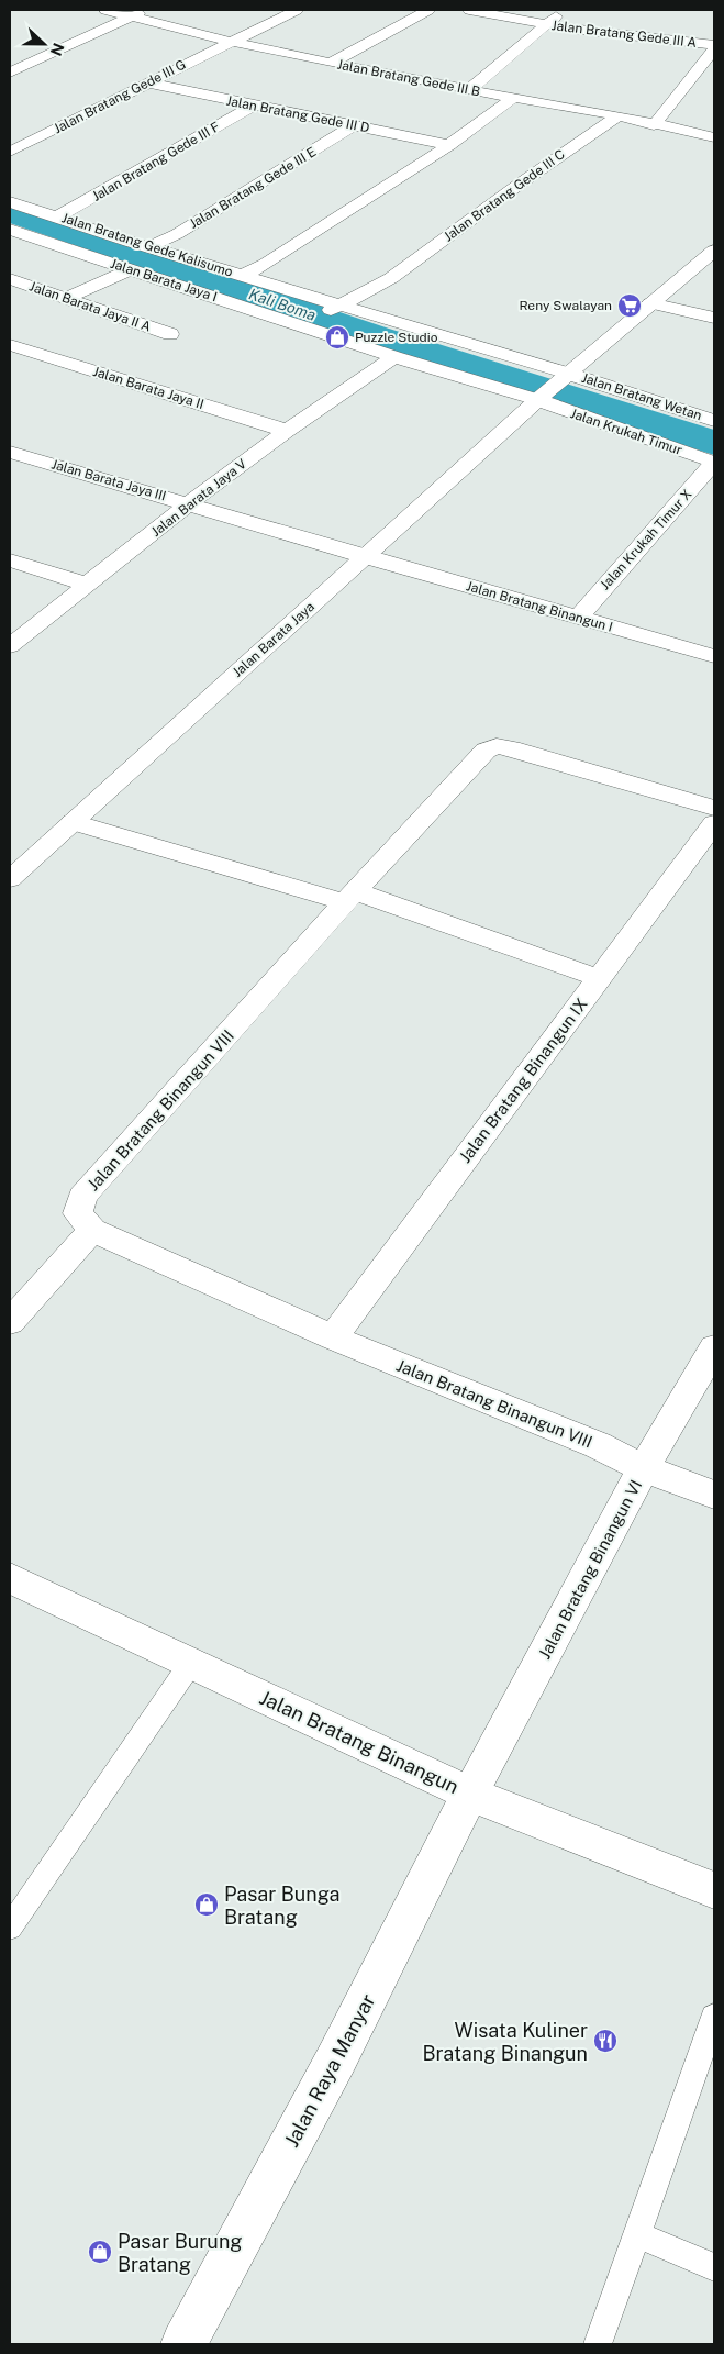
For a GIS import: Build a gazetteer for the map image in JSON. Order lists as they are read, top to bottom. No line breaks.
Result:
{"streets":{"street":["Jalan Bratang Gede III A","Jalan Bratang Gede III B","Jalan Bratang Gede III G","Jalan Bratang Gede III D","Jalan Bratang Gede III F","Jalan Bratang Gede III E","Jalan Bratang Gede III C","Jalan Bratang Gede Kalisumo","Jalan Barata Jaya I","Jalan Barata Jaya II A","Jalan Barata Jaya II","Jalan Bratang Wetan","Jalan Krukah Timur","Jalan Barata Jaya III","Jalan Barata Jaya V","Jalan Krukah Timur X","Jalan Bratang Binangun I","Jalan Barata Jaya","Jalan Bratang Binangun IX","Jalan Bratang Binangun VIII","Jalan Bratang Binangun VI","Jalan Bratang Binangun","Jalan Raya Manyar"]},"crossings":[["Jalan Bratang Gede III B","Jalan Bratang Gede III G"],["Jalan Bratang Gede III B","Jalan Bratang Gede III C"],["Jalan Bratang Gede III G","Jalan Bratang Gede III D"],["Jalan Bratang Gede III D","Jalan Bratang Gede III F"],["Jalan Bratang Gede III D","Jalan Bratang Gede III E"],["Jalan Bratang Gede III F","Jalan Bratang Gede Kalisumo"],["Jalan Bratang Gede III E","Jalan Bratang Gede Kalisumo"],["Jalan Bratang Gede III C","Jalan Bratang Gede Kalisumo"],["Jalan Bratang Gede III C","Jalan Barata Jaya I"],["Jalan Bratang Gede Kalisumo","Jalan Bratang Wetan"],["Jalan Bratang Gede Kalisumo","Jalan Barata Jaya"],["Jalan Barata Jaya I","Jalan Krukah Timur"],["Jalan Barata Jaya I","Jalan Barata Jaya V"],["Jalan Barata Jaya I","Jalan Barata Jaya"],["Jalan Barata Jaya II","Jalan Barata Jaya V"],["Jalan Bratang Wetan","Jalan Barata Jaya"],["Jalan Krukah Timur","Jalan Krukah Timur X"],["Jalan Krukah Timur","Jalan Barata Jaya"],["Jalan Barata Jaya III","Jalan Barata Jaya V"],["Jalan Barata Jaya III","Jalan Bratang Binangun I"],["Jalan Barata Jaya III","Jalan Barata Jaya"],["Jalan Krukah Timur X","Jalan Bratang Binangun I"],["Jalan Bratang Binangun I","Jalan Barata Jaya"],["Jalan Bratang Binangun IX","Jalan Bratang Binangun VIII"],["Jalan Bratang Binangun VIII","Jalan Bratang Binangun VI"],["Jalan Bratang Binangun VI","Jalan Bratang Binangun"],["Jalan Bratang Binangun VI","Jalan Raya Manyar"],["Jalan Bratang Binangun","Jalan Raya Manyar"]],"water":["Kali Boma"],"places":{"supermarket":["Reny Swalayan"],"shop":["Puzzle Studio","Pasar Bunga Bratang","Pasar Burung Bratang"],"restaurant":["Wisata Kuliner Bratang Binangun"]},"north":"right"}
